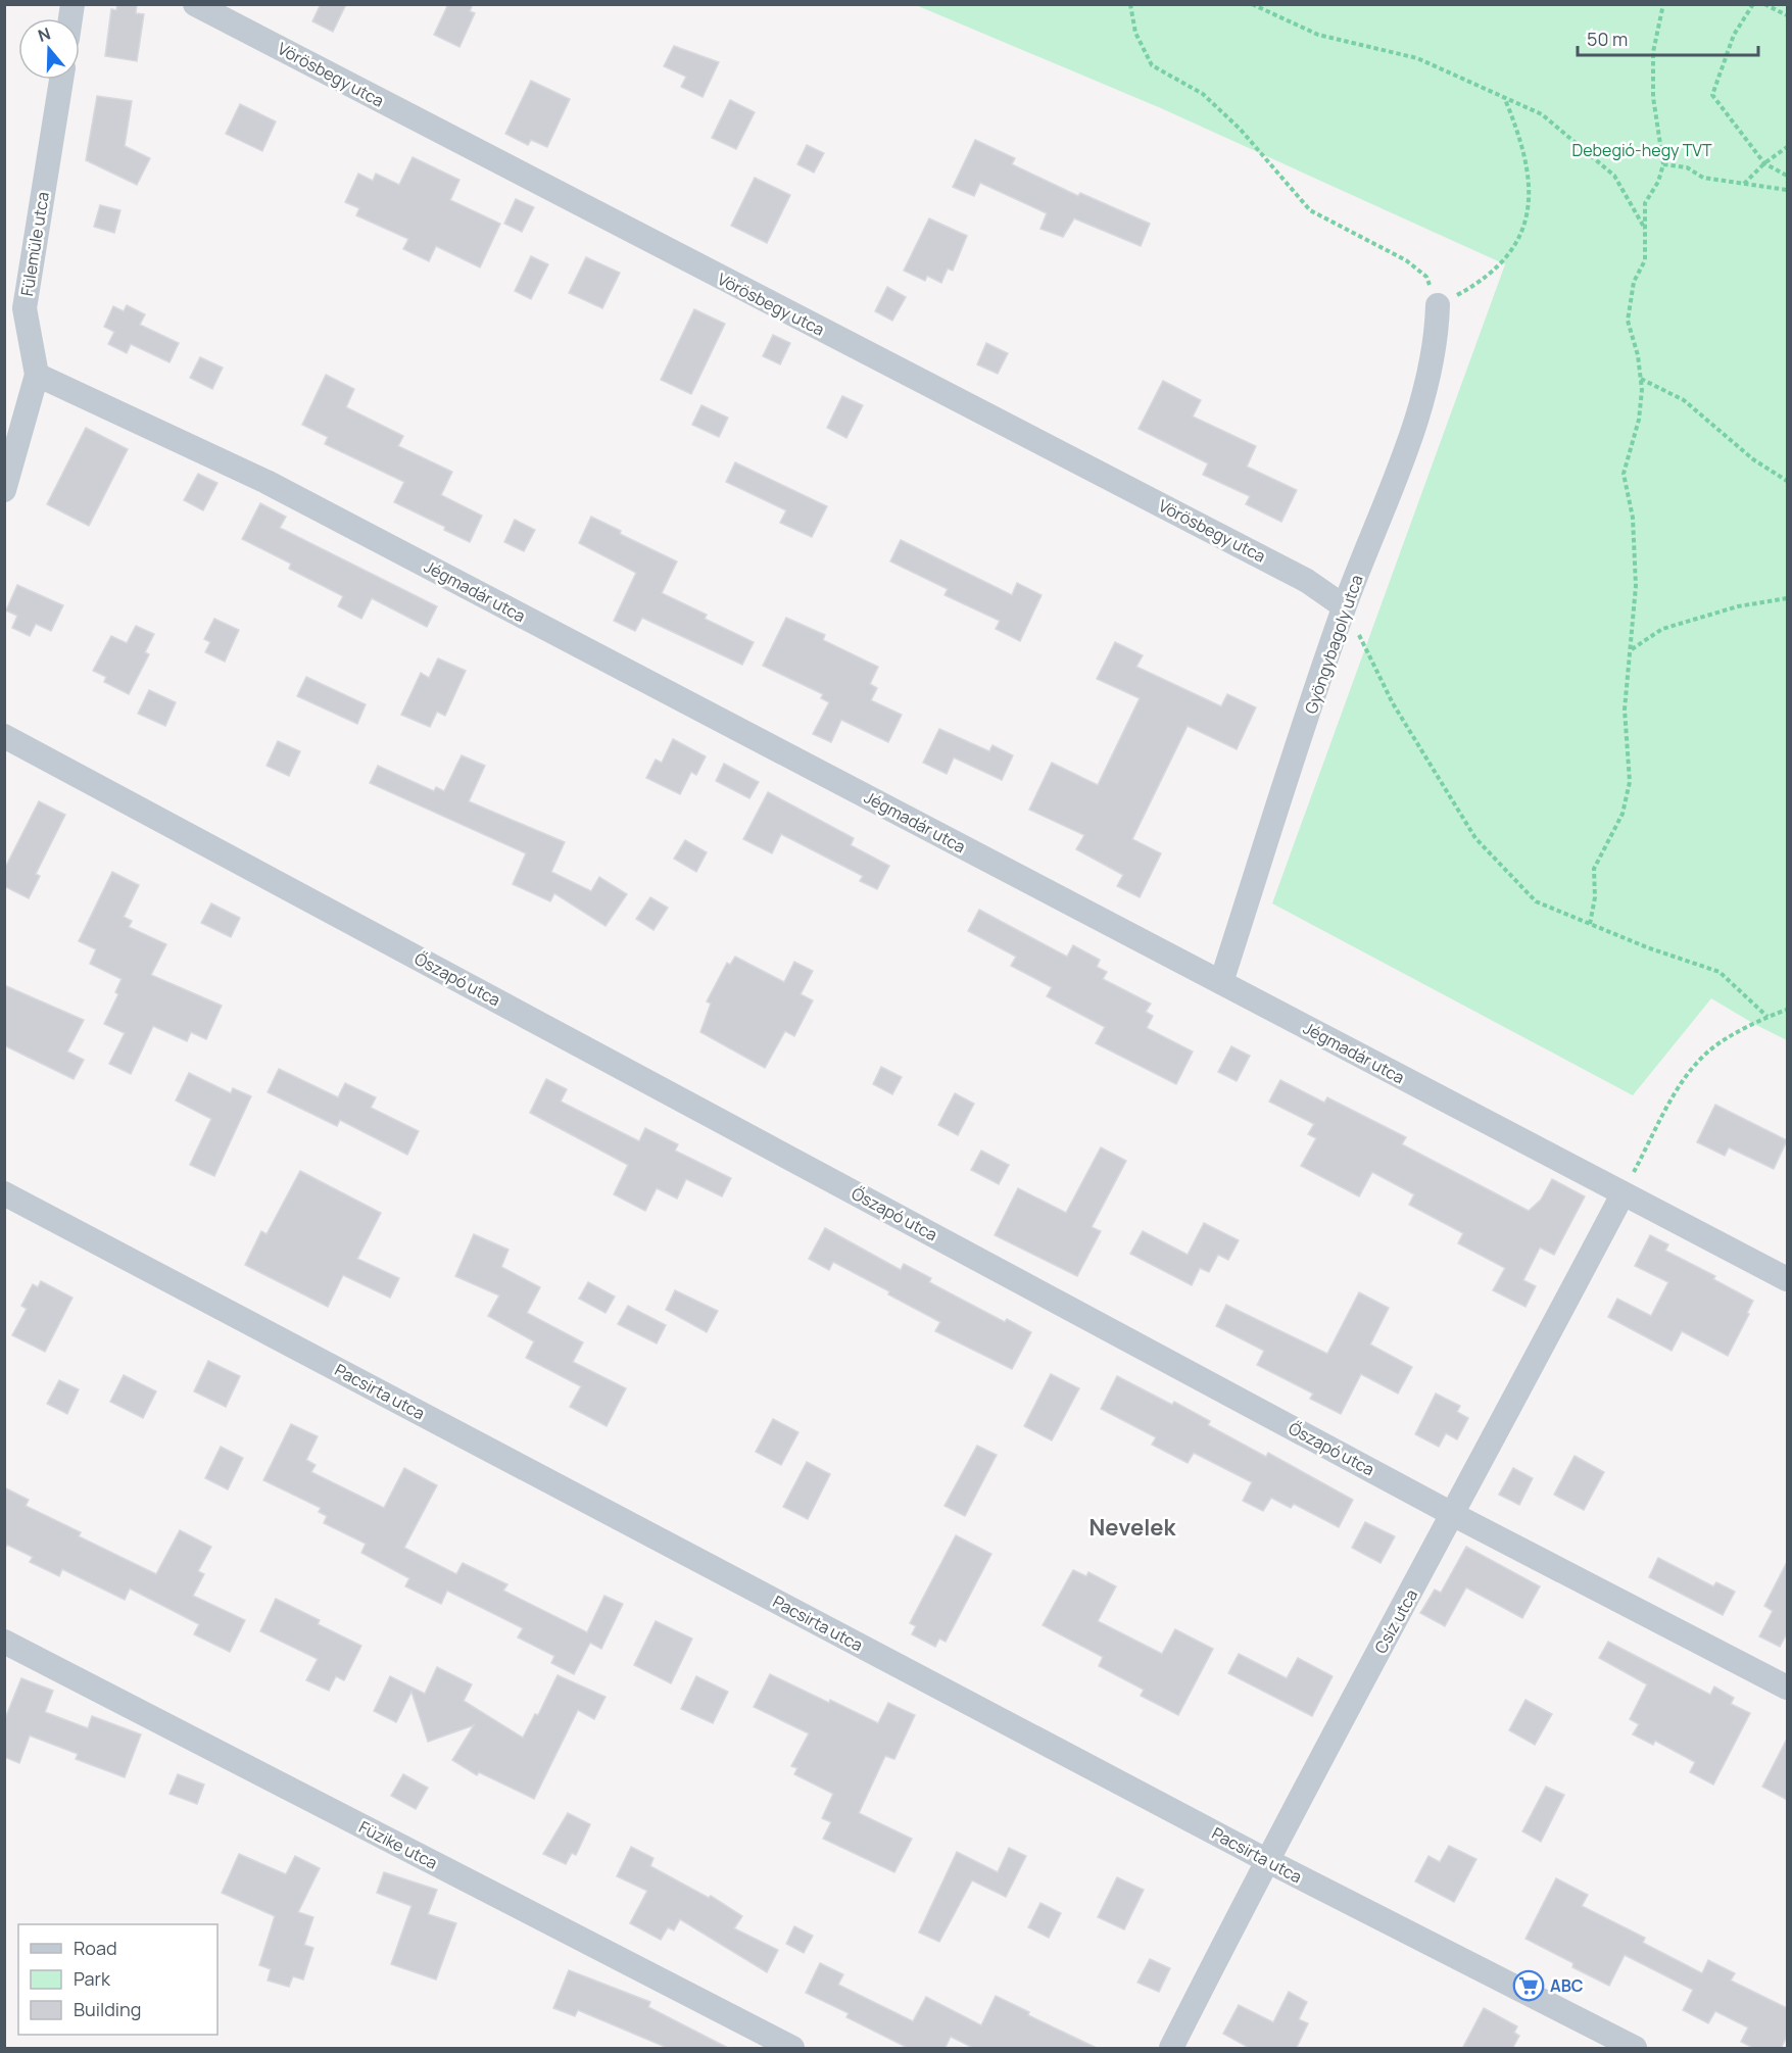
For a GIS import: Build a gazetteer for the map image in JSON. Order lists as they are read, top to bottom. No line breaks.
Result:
{"streets":{"street":["Vörösbegy utca","Fülemüle utca","Jégmadár utca","Gyöngybagoly utca","Őszapó utca","Pacsirta utca","Csíz utca","Füzike utca"]},"crossings":[["Vörösbegy utca","Gyöngybagoly utca"],["Fülemüle utca","Jégmadár utca"],["Jégmadár utca","Gyöngybagoly utca"],["Jégmadár utca","Csíz utca"],["Őszapó utca","Csíz utca"],["Pacsirta utca","Csíz utca"]],"districts":["Nevelek"],"parks":["Debegió-hegy TVT"],"places":{"supermarket":["ABC"]},"legend":["Road","Park","Building"],"scale_bar":"50 m","north":"top"}
